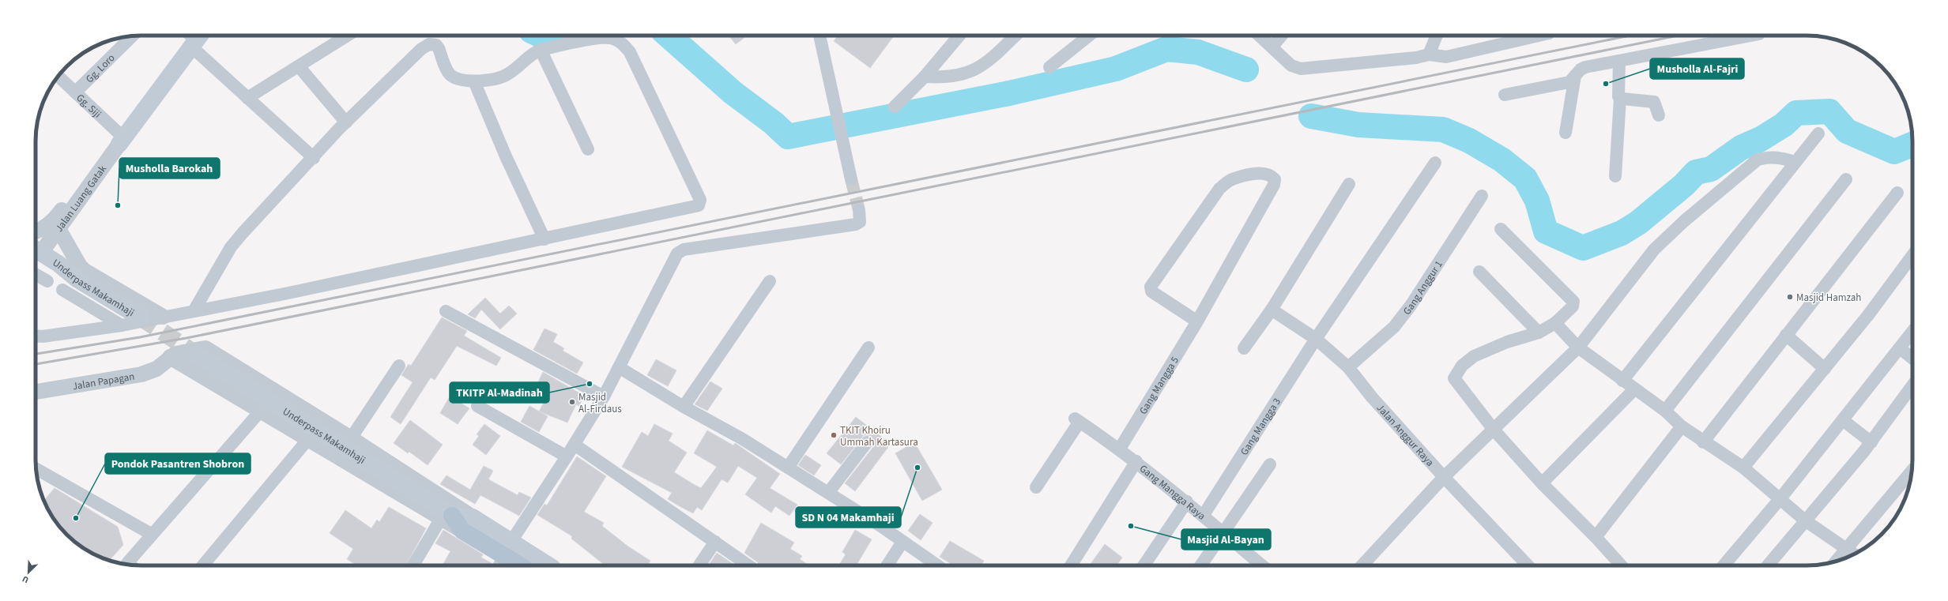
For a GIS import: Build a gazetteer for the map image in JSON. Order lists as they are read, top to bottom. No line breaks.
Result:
{"streets":{"main road":["Underpass Makamhaji"],"street":["Gg. Loro","Gg. Siji","Jalan Luang Gatak","Gang Anggur 1","Jalan Papagan","Gang Mangga 5","Gang Mangga 3","Jalan Anggur Raya","Gang Mangga Raya"]},"crossings":[["Gg. Loro","Gg. Siji"],["Gg. Siji","Jalan Luang Gatak"],["Gang Anggur 1","Jalan Anggur Raya"],["Gang Mangga 5","Gang Mangga Raya"],["Gang Mangga 3","Jalan Anggur Raya"],["Gang Mangga 3","Gang Mangga Raya"]],"places":["Musholla Al-Fajri","Musholla Barokah","Masjid Hamzah","TKITP Al-Madinah","Masjid Al-Firdaus","TKIT Khoiru Ummah Kartasura","SD N 04 Makamhaji","Pondok Pasantren Shobron","Masjid Al-Bayan"],"north":"bottom left"}
